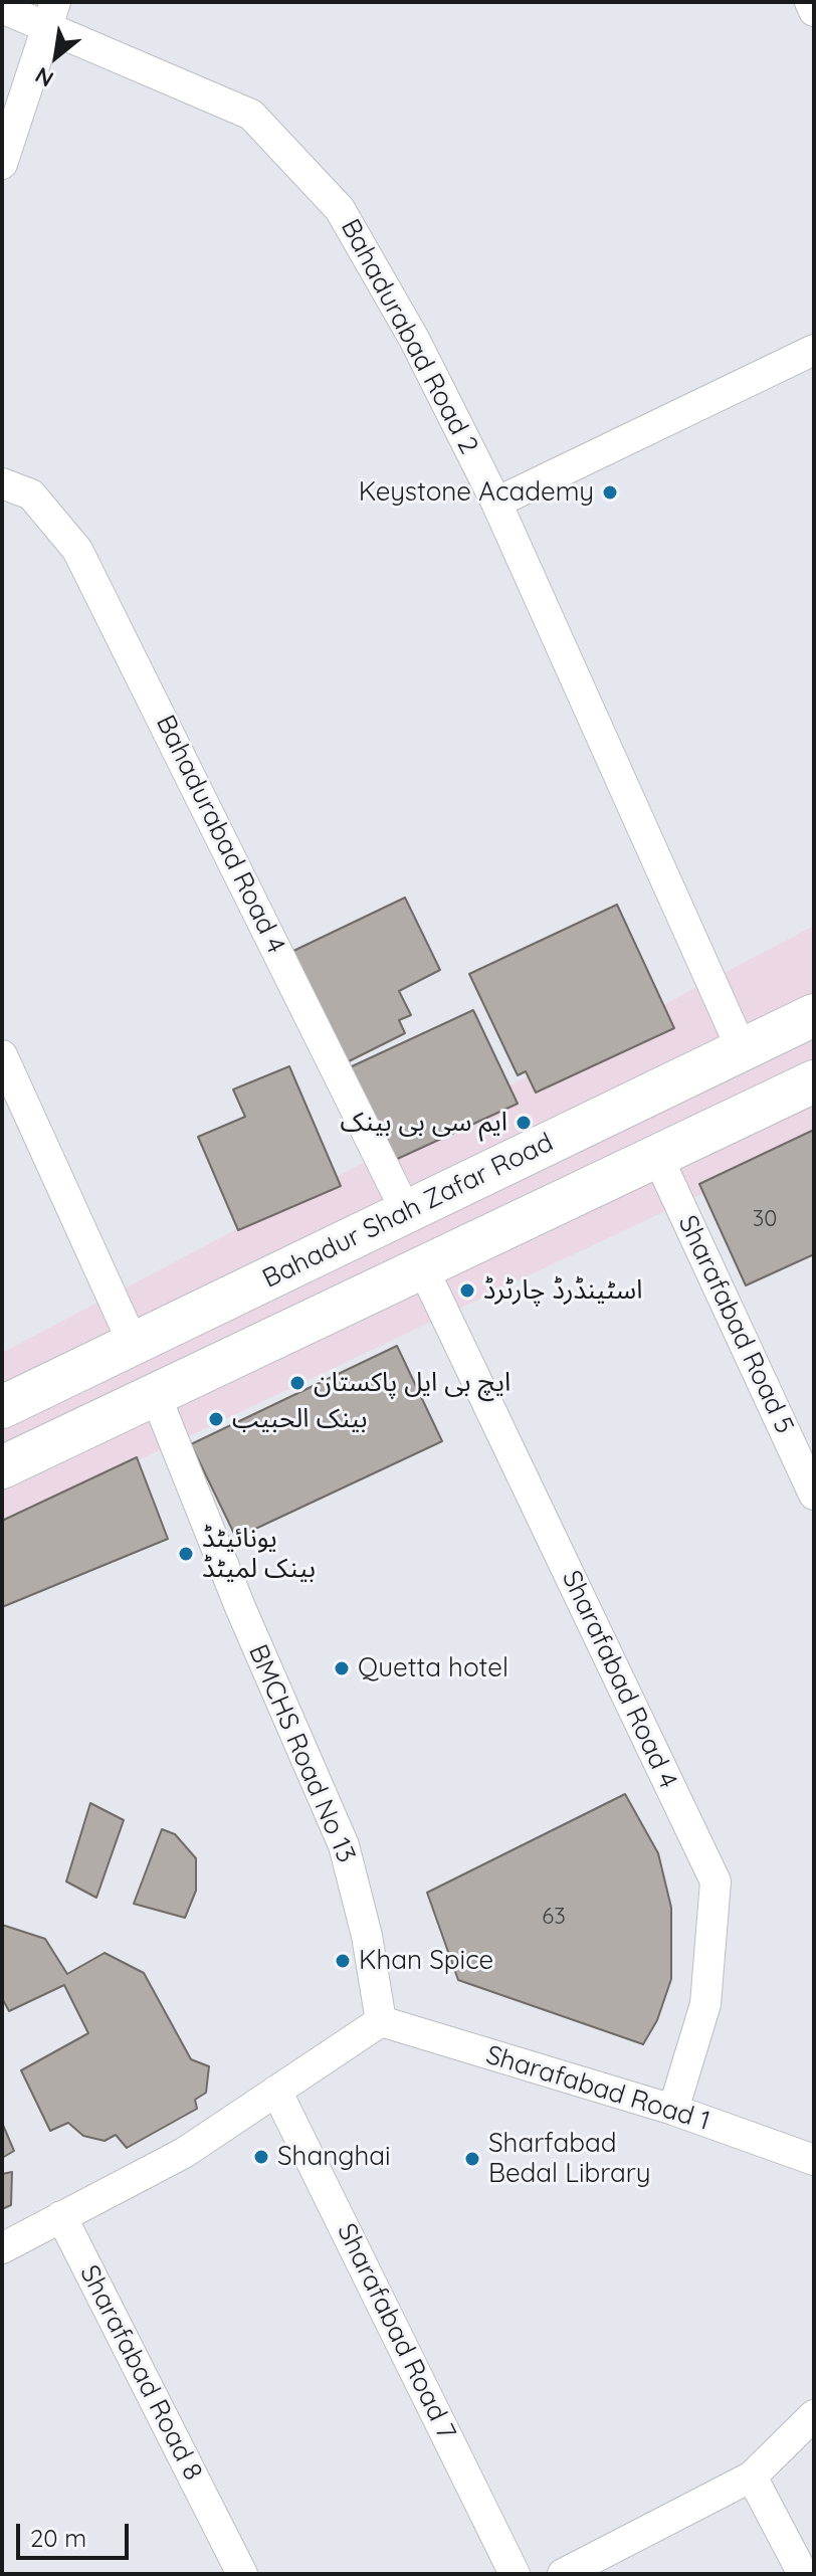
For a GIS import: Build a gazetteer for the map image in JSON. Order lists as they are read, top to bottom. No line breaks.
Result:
{"streets":{"street":["Bahadurabad Road 2","Bahadurabad Road 4","Bahadur Shah Zafar Road","Sharafabad Road 5","Sharafabad Road 4","BMCHS Road No 13","Sharafabad Road 1","Sharafabad Road 7","Sharafabad Road 8"]},"crossings":[["Bahadurabad Road 2","Bahadur Shah Zafar Road"],["Bahadurabad Road 4","Bahadur Shah Zafar Road"],["Sharafabad Road 4","Sharafabad Road 1"],["BMCHS Road No 13","Sharafabad Road 1"]],"places":["Keystone Academy","ایم سی بی بینک","اسٹینڈرڈ چارٹرڈ","ایچ بی ایل پاکستان","بينک الحبيب","یونائیٹڈ بینک لمیٹڈ","Quetta hotel","Khan Spice","Shanghai","Sharfabad Bedal Library"],"house_numbers":["30","63"],"scale_bar":"20 m","north":"bottom left"}
